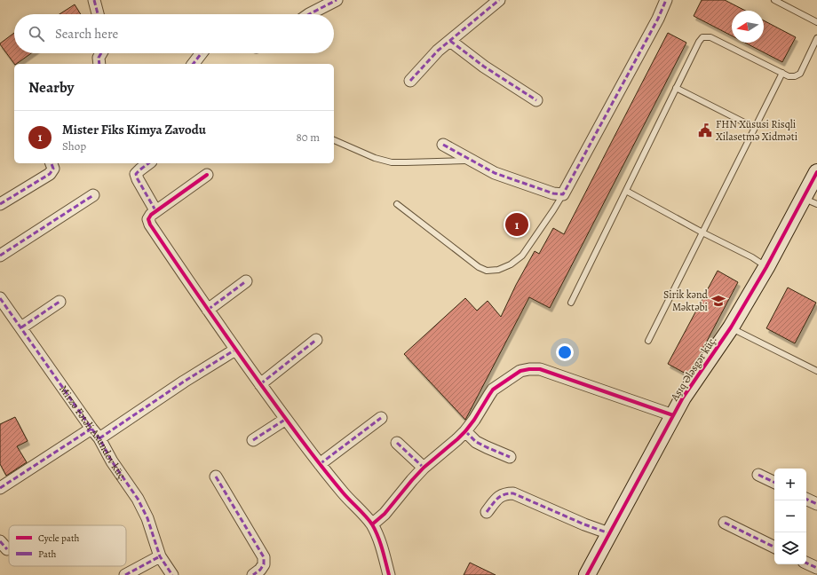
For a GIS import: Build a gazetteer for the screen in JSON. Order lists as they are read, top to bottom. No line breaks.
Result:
{"streets":{"street":["Aşıq Ələsgər küç.","Mirzə Fətəli Axundov küç."]},"places":{"public building":["FHN Xüsusi Risqli Xilasetmə Xidməti"],"school or university":["Sirik kənd Məktəbi"]},"legend":["Cycle path","Path"],"north":"left","page":{"search":"Search here","heading":"Nearby","list":[{"mark":"1","name":"Mister Fiks Kimya Zavodu","note":"Shop","value":"80 m"}],"pins":"1","map_buttons":["+","−"]}}
